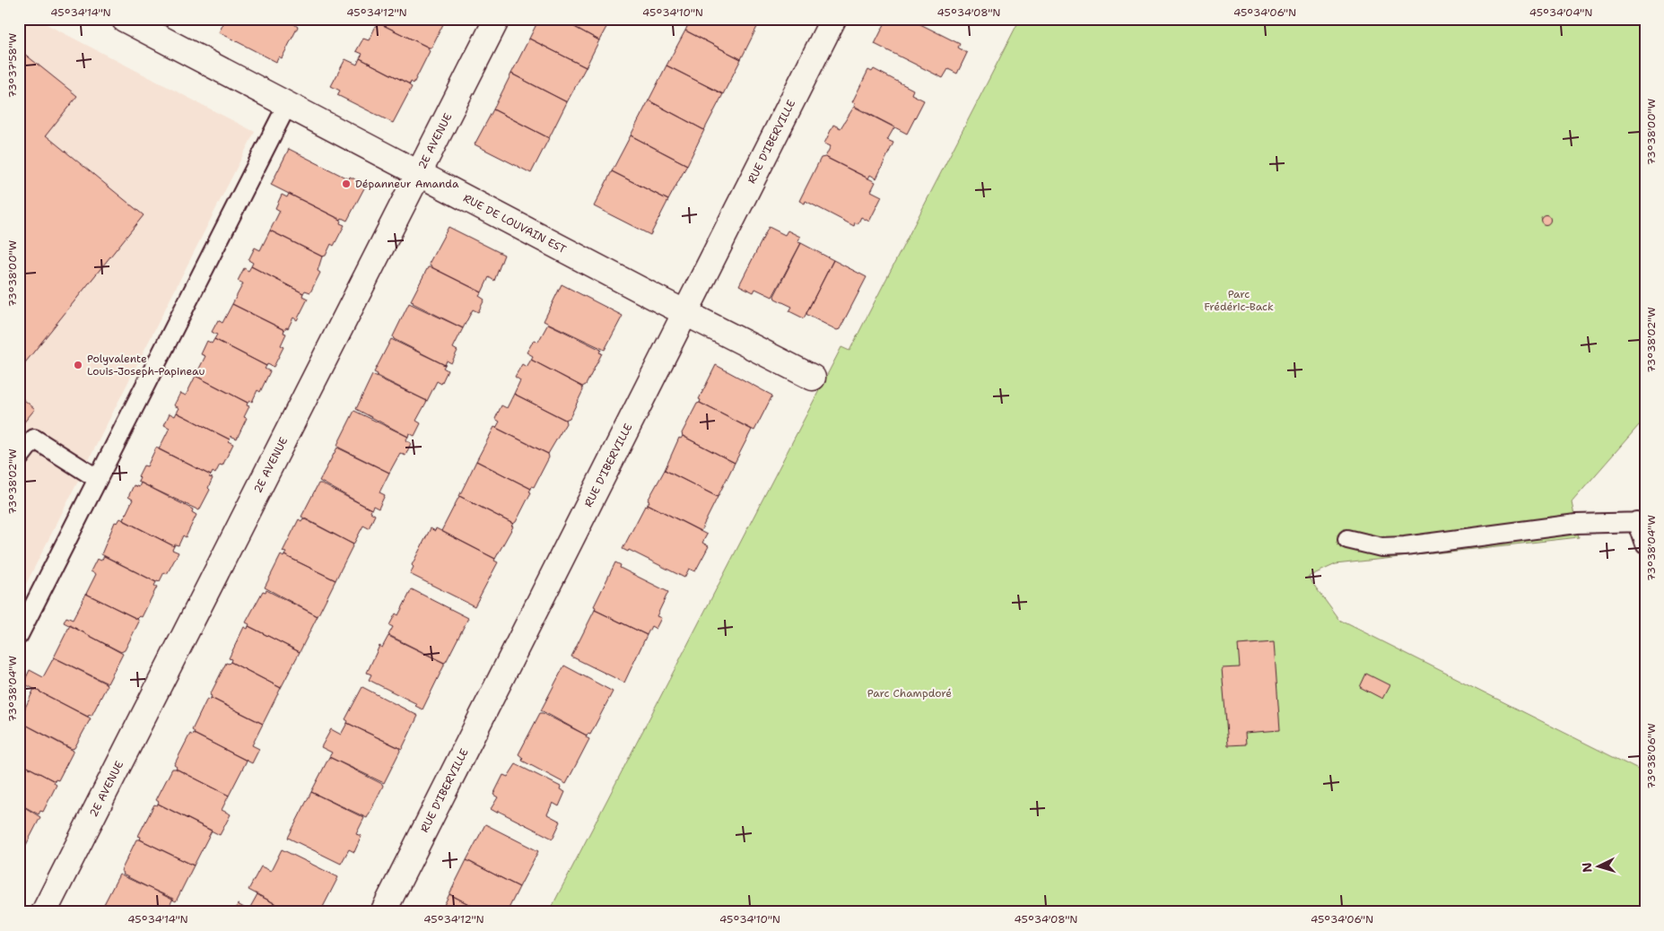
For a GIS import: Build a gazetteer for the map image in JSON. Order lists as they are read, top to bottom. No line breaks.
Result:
{"streets":{"street":["2E AVENUE","RUE D'IBERVILLE","RUE DE LOUVAIN EST"]},"crossings":[["2E AVENUE","RUE DE LOUVAIN EST"],["RUE D'IBERVILLE","RUE DE LOUVAIN EST"]],"parks":["Parc Frédéric-Back","Parc Champdoré"],"places":["Dépanneur Amanda","Polyvalente Louis-Joseph-Papineau"],"north":"left","coordinates":["45°34'14\"N","45°34'12\"N","45°34'10\"N","45°34'08\"N","45°34'06\"N","45°34'04\"N","73°37'58\"W","73°38'00\"W","73°38'02\"W","73°38'04\"W","73°38'06\"W"]}
